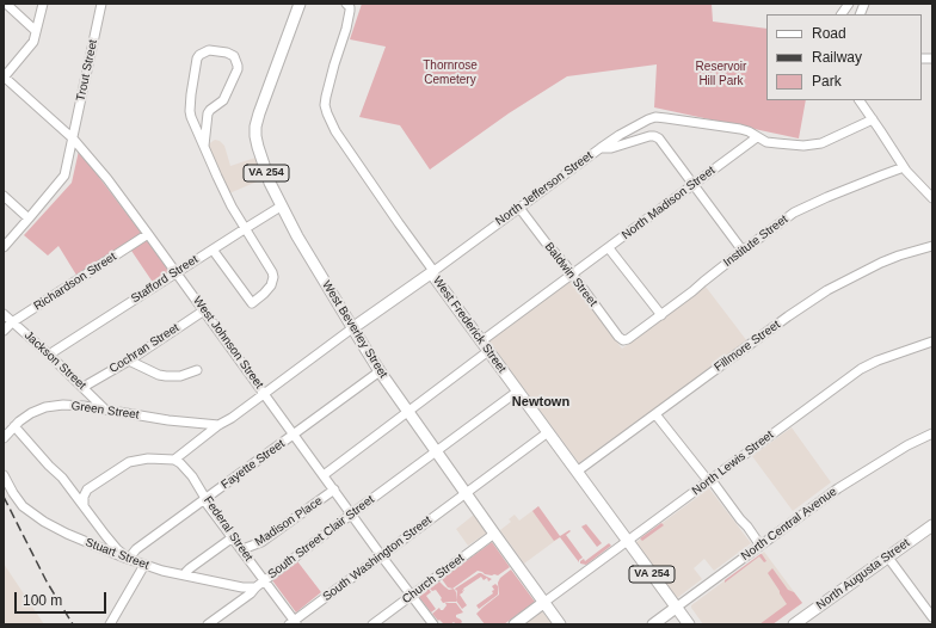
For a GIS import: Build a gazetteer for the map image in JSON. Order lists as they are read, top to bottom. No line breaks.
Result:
{"streets":{"main road":["VA 254","North Jefferson Street","West Frederick Street","West Beverley Street","North Central Avenue","North Augusta Street"],"street":["Trout Street","North Madison Street","Institute Street","Baldwin Street","Stafford Street","Richardson Street","West Johnson Street","Fillmore Street","Cochran Street","Jackson Street","Green Street","North Lewis Street","Fayette Street","Madison Place","Federal Street","South Street Clair Street","Stuart Street","South Washington Street","Church Street"]},"crossings":[["Trout Street","West Johnson Street"],["North Jefferson Street","North Madison Street"],["North Jefferson Street","Baldwin Street"],["North Jefferson Street","West Frederick Street"],["North Jefferson Street","West Beverley Street"],["North Madison Street","Baldwin Street"],["North Madison Street","West Frederick Street"],["Institute Street","Baldwin Street"],["Stafford Street","West Beverley Street"],["Stafford Street","West Johnson Street"],["Stafford Street","Jackson Street"],["Richardson Street","West Johnson Street"],["Richardson Street","Jackson Street"],["West Frederick Street","Fillmore Street"],["West Frederick Street","North Lewis Street"],["West Frederick Street","North Central Avenue"],["West Frederick Street","South Street Clair Street"],["West Frederick Street","South Washington Street"],["West Beverley Street","North Lewis Street"],["West Beverley Street","Fayette Street"],["West Beverley Street","South Street Clair Street"],["West Beverley Street","South Washington Street"],["West Beverley Street","Church Street"],["West Johnson Street","Cochran Street"],["West Johnson Street","Fayette Street"],["West Johnson Street","Madison Place"],["West Johnson Street","South Street Clair Street"],["West Johnson Street","South Washington Street"],["West Johnson Street","Church Street"],["Cochran Street","Jackson Street"],["Jackson Street","Green Street"],["Fayette Street","Federal Street"],["Fayette Street","Stuart Street"],["Madison Place","Federal Street"],["Federal Street","South Street Clair Street"],["Federal Street","South Washington Street"],["South Street Clair Street","Stuart Street"]],"districts":["Newtown"],"parks":["Thornrose Cemetery","Reservoir Hill Park"],"legend":["Road","Railway","Park"],"scale_bar":"100 m"}
